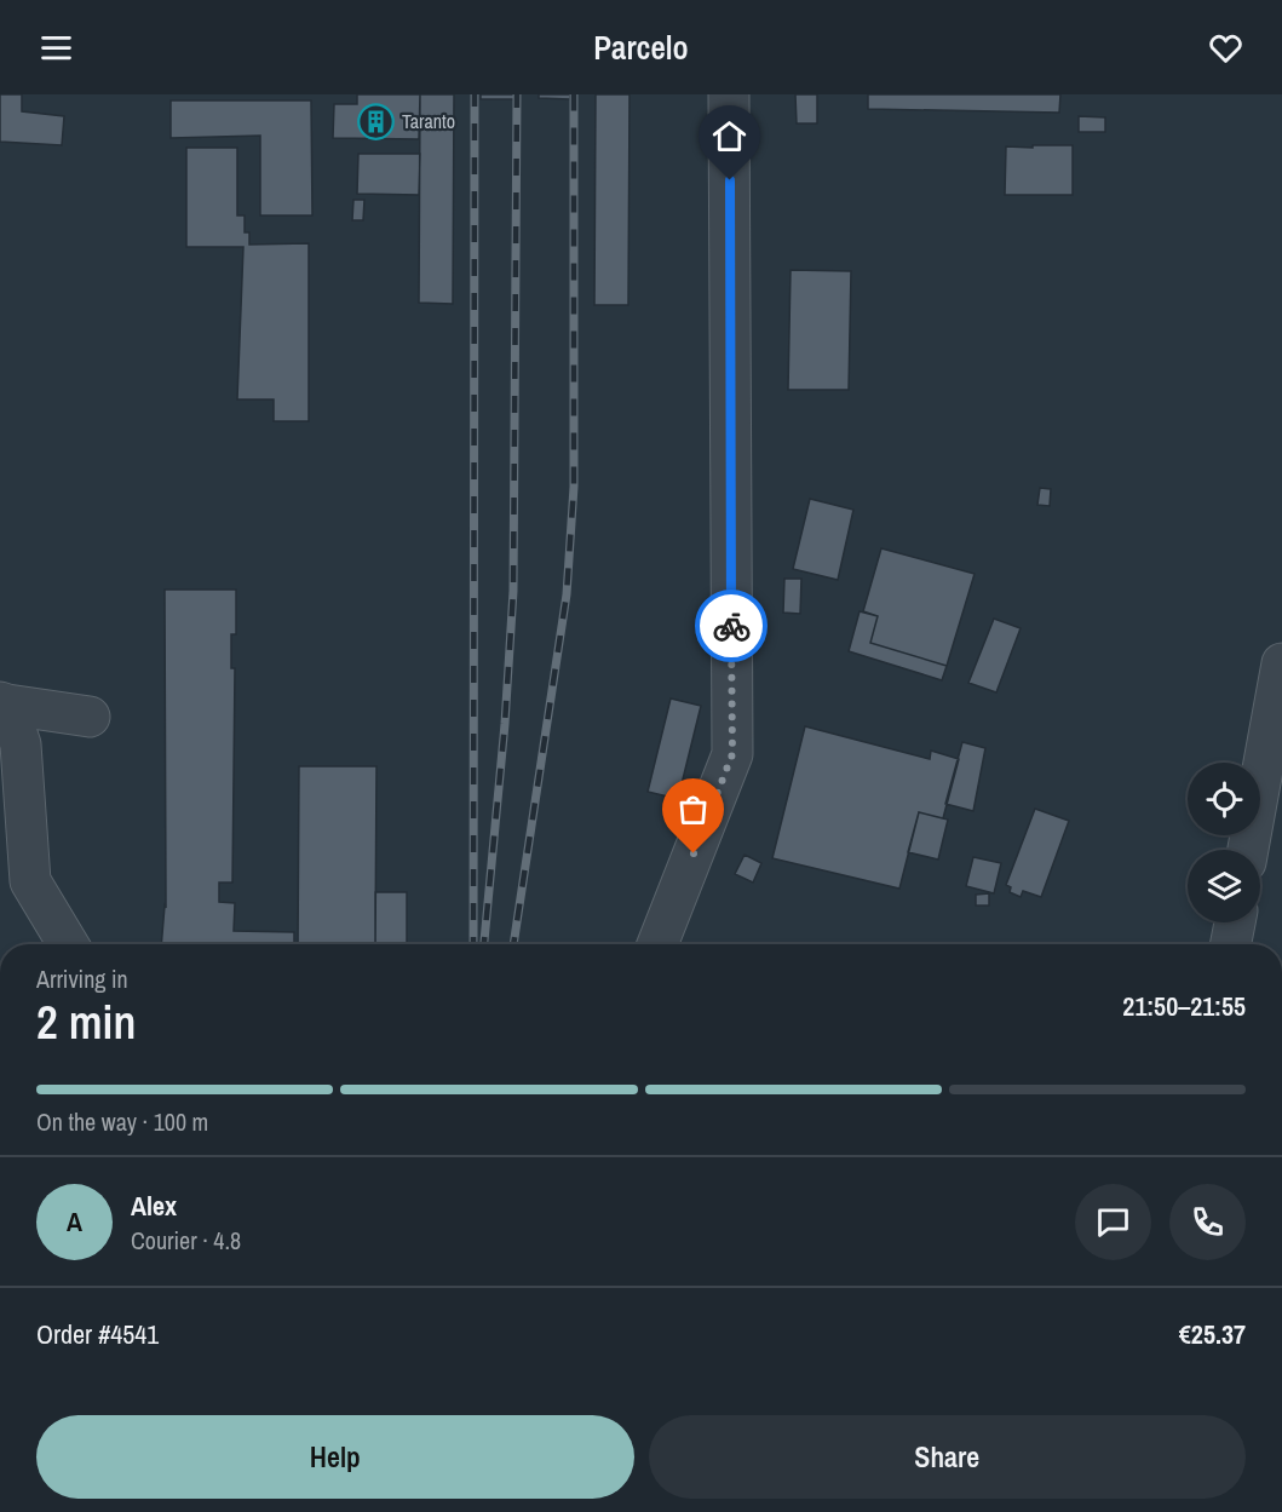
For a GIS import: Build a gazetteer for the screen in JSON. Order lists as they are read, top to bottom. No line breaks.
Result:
{"places":{"building":["Taranto"]},"page":{"header":"Parcelo","heading":["2 min","Arriving in","21:50–21:55"],"panel":["Alex","Courier · 4.8","Order #4541","€25.37"],"bar":"On the way · 100 m","round":"A","buttons":["Help","Share"]}}
